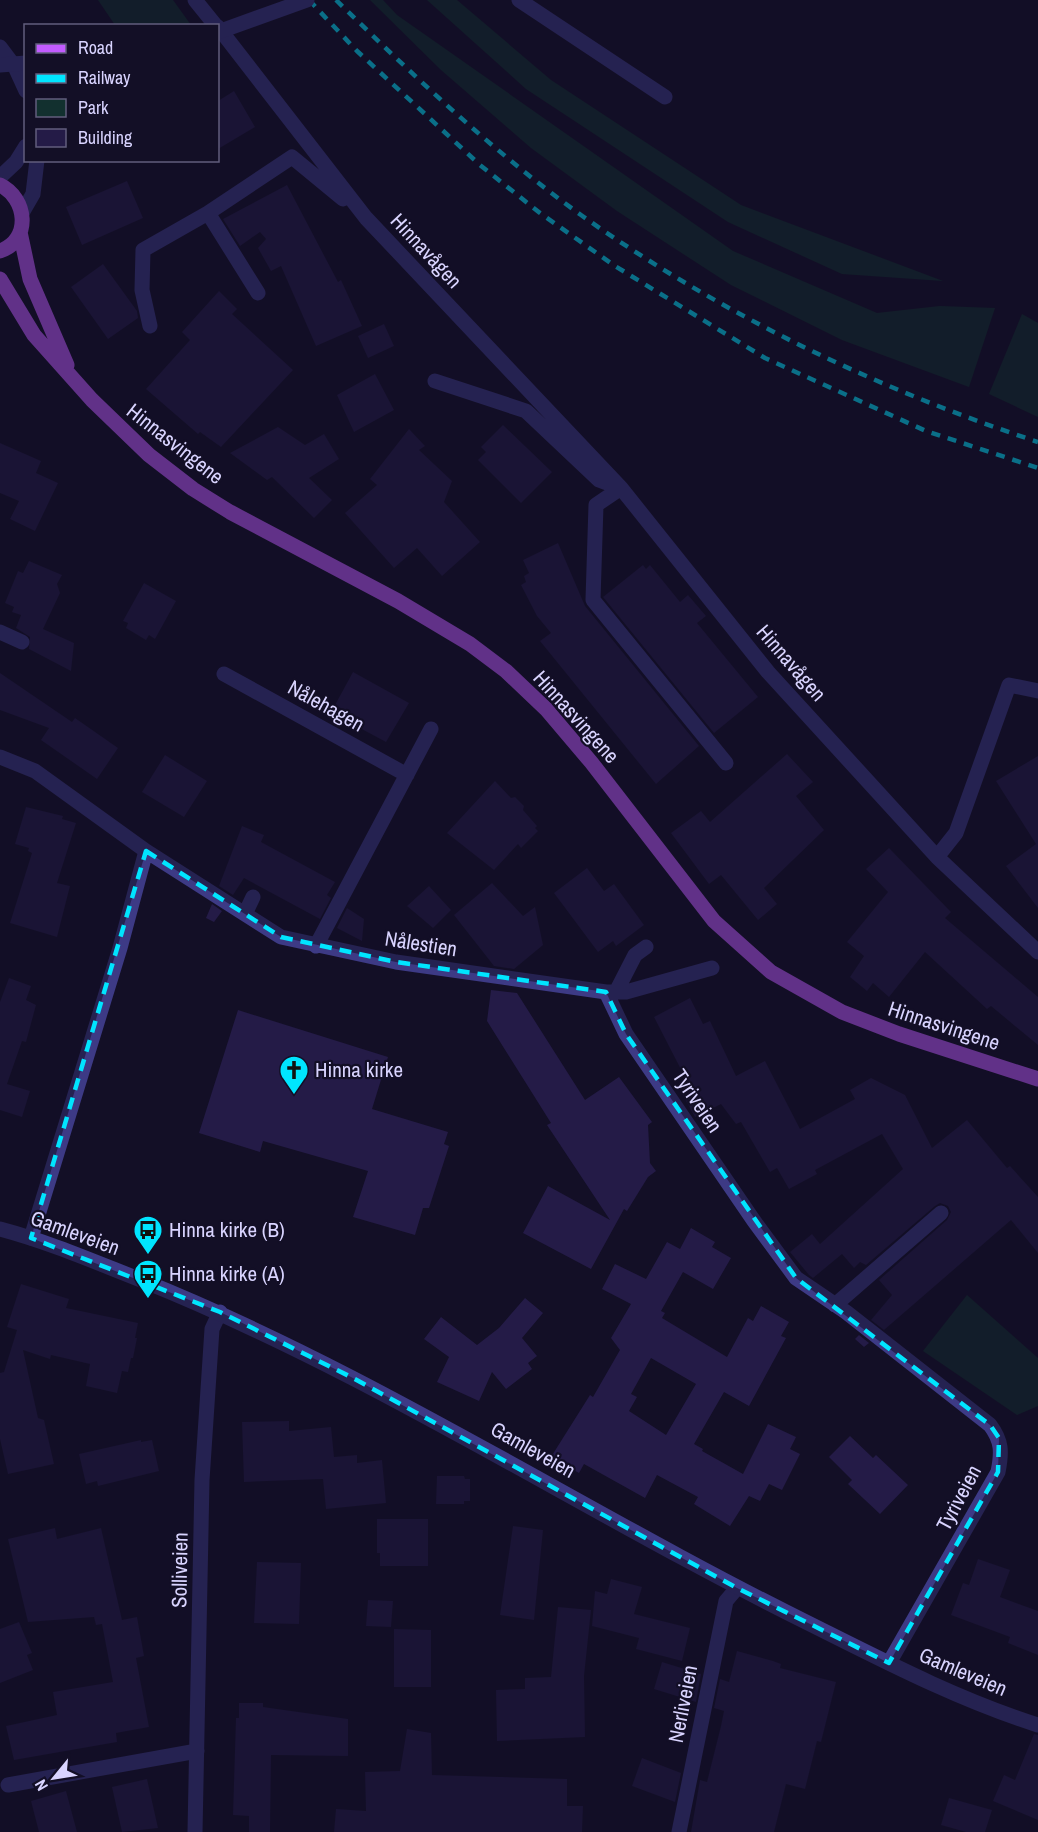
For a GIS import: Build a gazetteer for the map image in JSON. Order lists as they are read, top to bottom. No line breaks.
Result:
{"streets":{"main road":["Hinnasvingene"],"street":["Hinnavågen","Nålehagen","Nålestien","Tyriveien","Gamleveien","Solliveien","Nerliveien"]},"crossings":[["Nålestien","Tyriveien"],["Tyriveien","Gamleveien"],["Gamleveien","Solliveien"],["Gamleveien","Nerliveien"]],"places":{"church":["Hinna kirke"],"bus stop":["Hinna kirke (B)","Hinna kirke (A)"]},"legend":["Road","Railway","Park","Building"],"north":"bottom left"}
